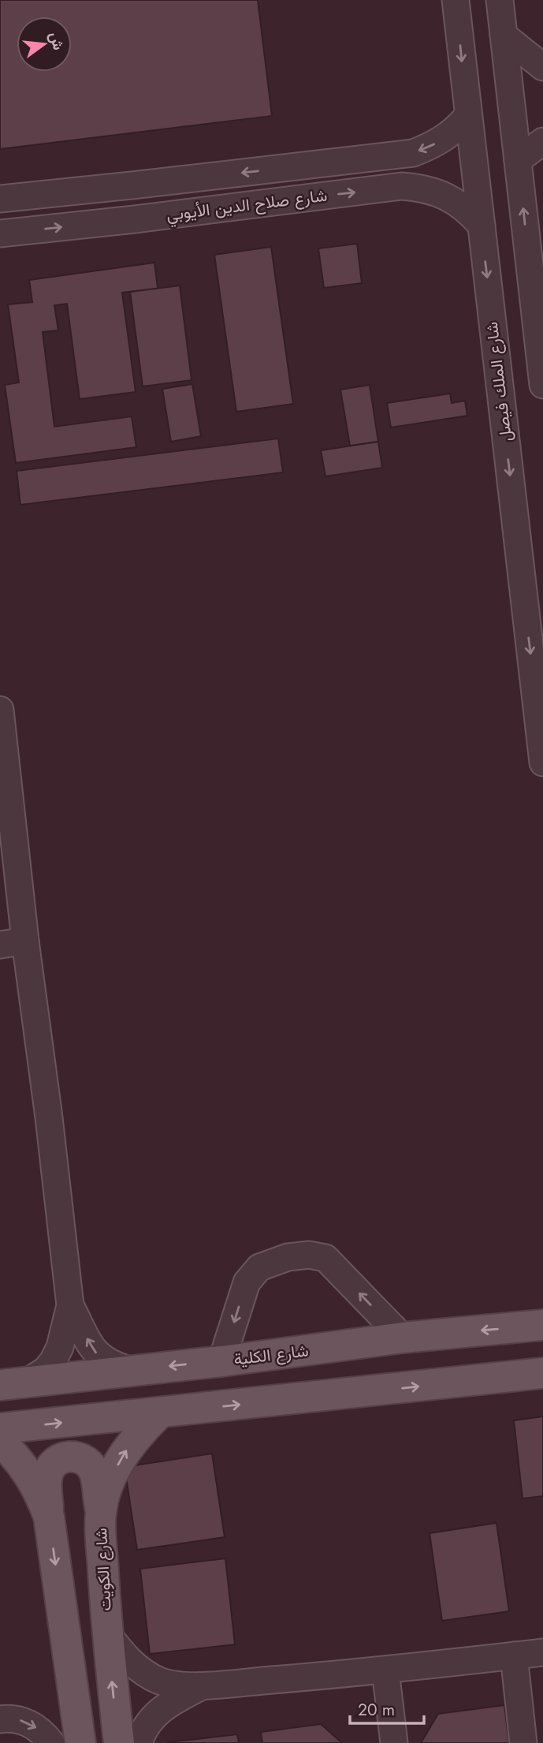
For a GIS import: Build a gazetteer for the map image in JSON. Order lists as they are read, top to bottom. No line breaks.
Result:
{"streets":{"main road":["شارع الكلية","شارع الكويت"],"street":["شارع صلاح الدين الأيوبي","شارع الملك فيصل"]},"crossings":[["شارع صلاح الدين الأيوبي","شارع الملك فيصل"]],"scale_bar":"20 m","north":"right"}
